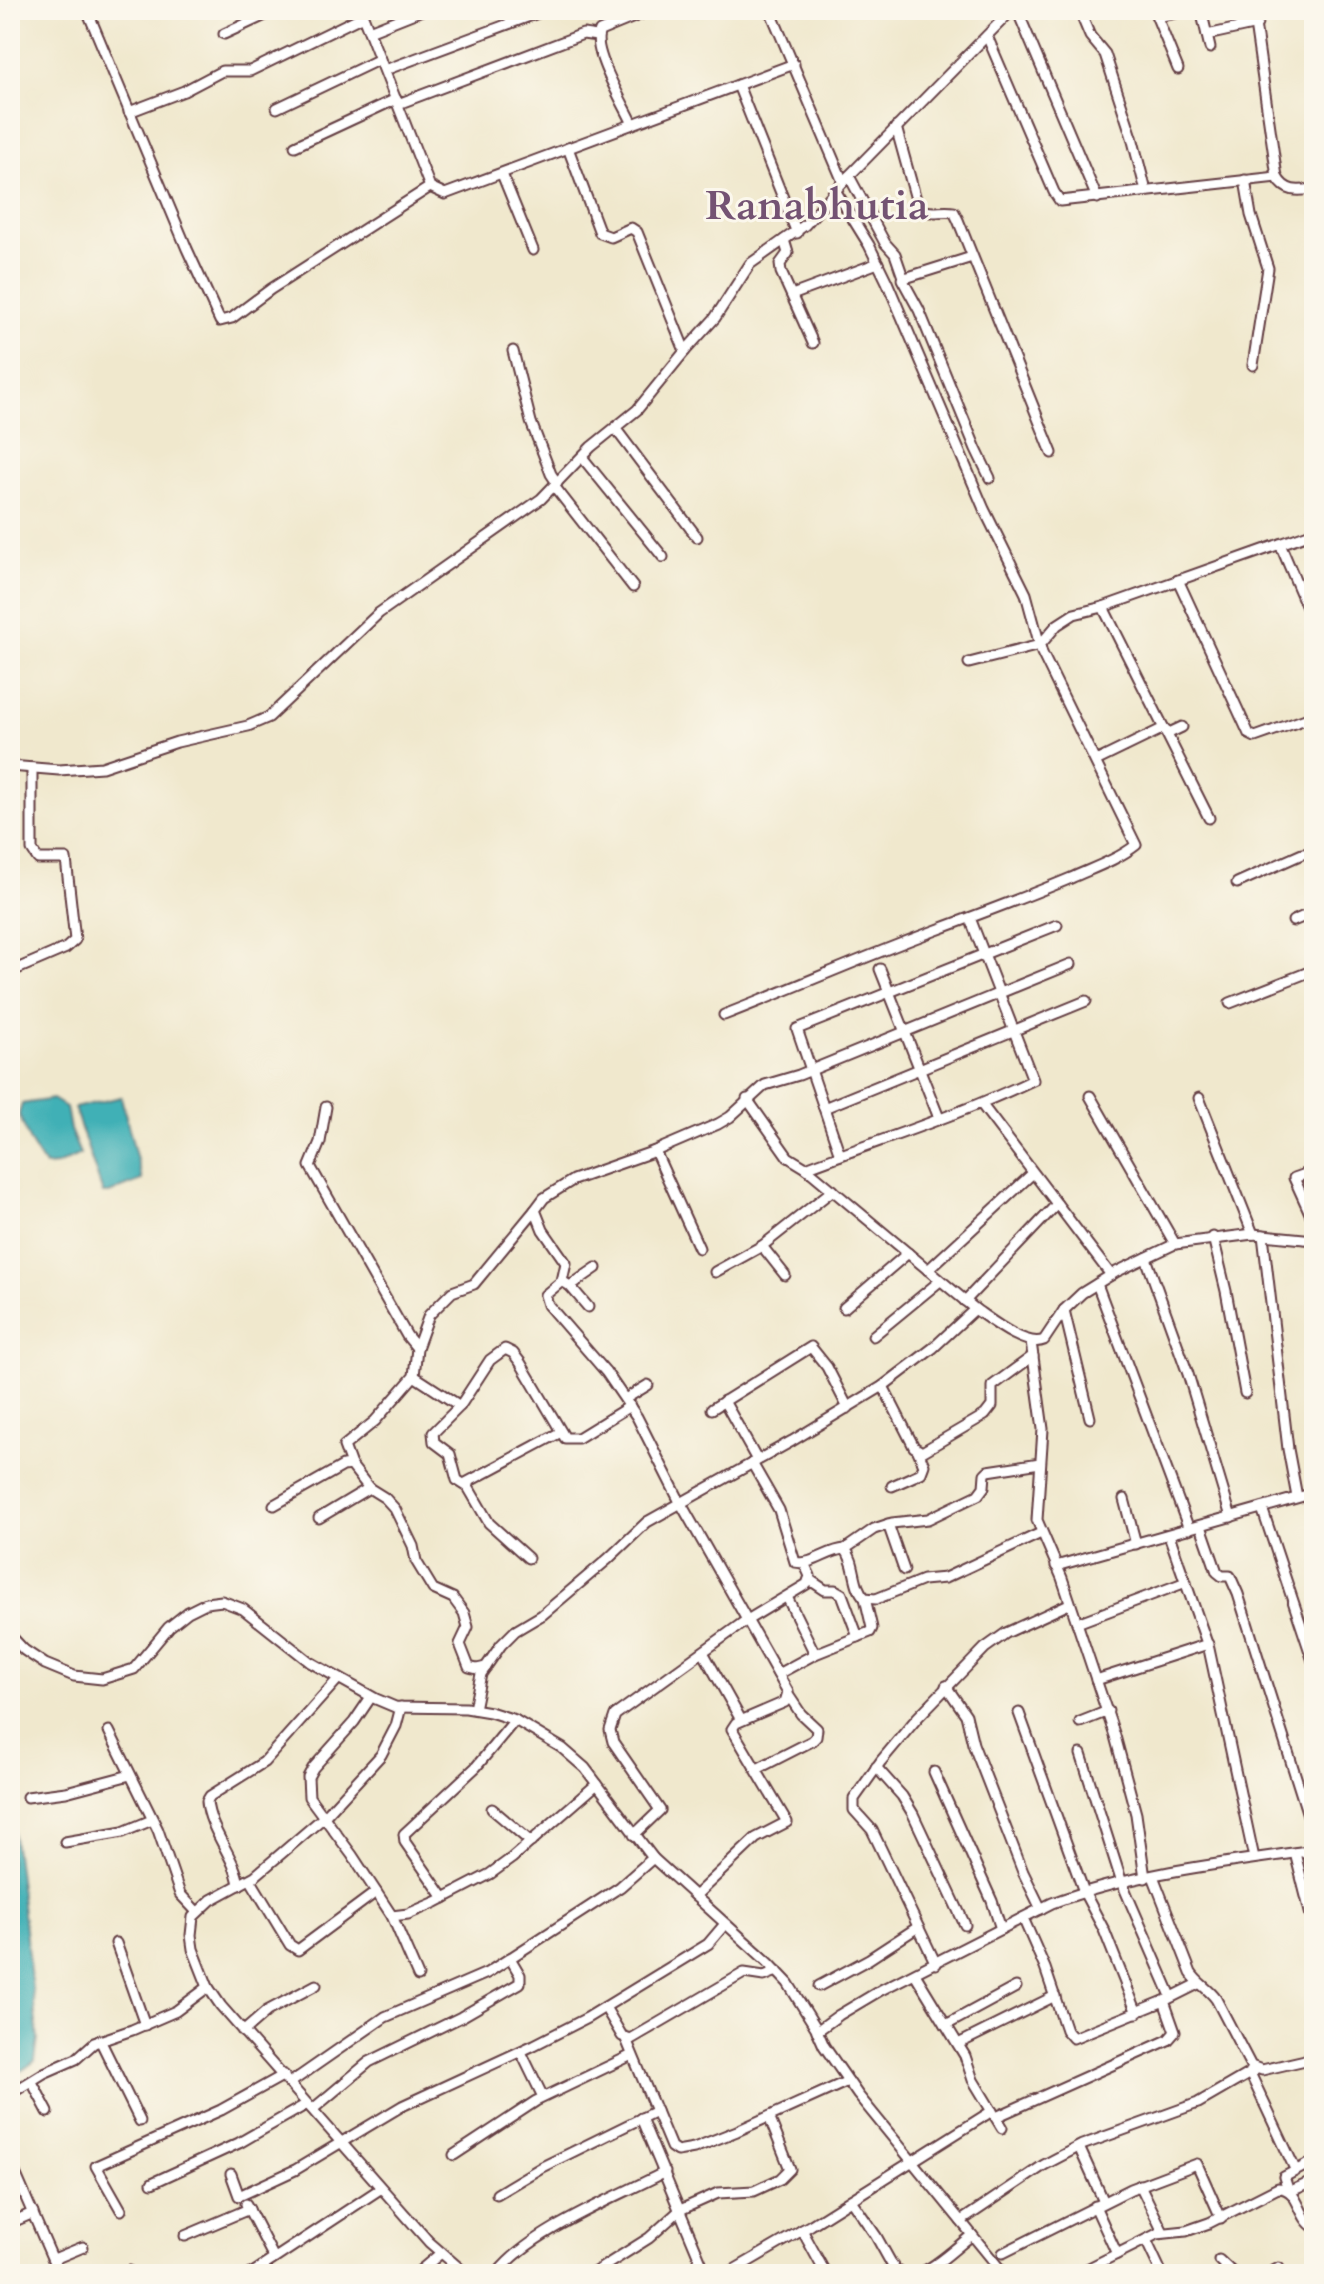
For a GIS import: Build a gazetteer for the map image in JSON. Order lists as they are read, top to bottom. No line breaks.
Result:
{"districts":["Ranabhutia"]}
